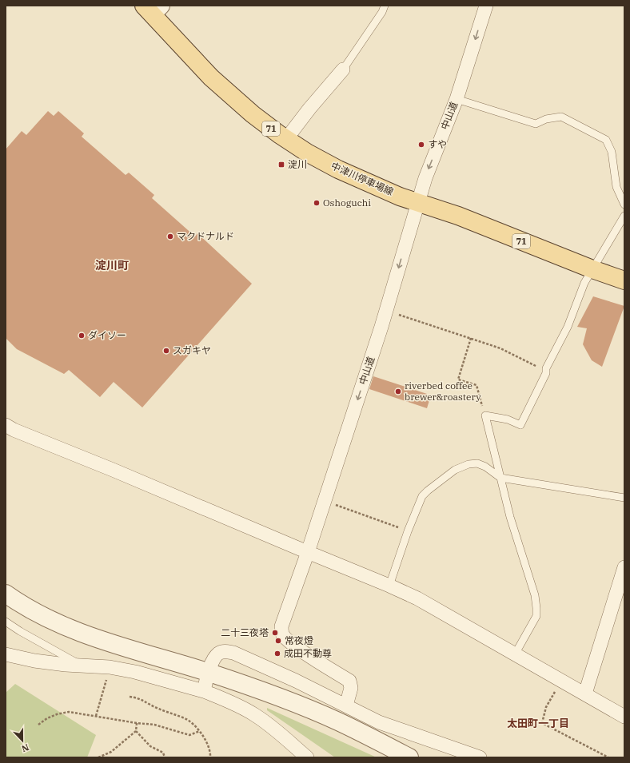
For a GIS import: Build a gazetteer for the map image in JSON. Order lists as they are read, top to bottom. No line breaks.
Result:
{"streets":{"main road":["71","中津川停車場線"],"street":["中山道"]},"crossings":[["中山道","中津川停車場線"]],"one_way":["中山道"],"districts":["淀川町","太田町一丁目"],"places":{"other":["すや","Oshoguchi","マクドナルド","ダイソー","スガキヤ","riverbed coffee brewer&roastery","二十三夜塔","常夜燈","成田不動尊"],"transit":["淀川"]},"north":"bottom"}
